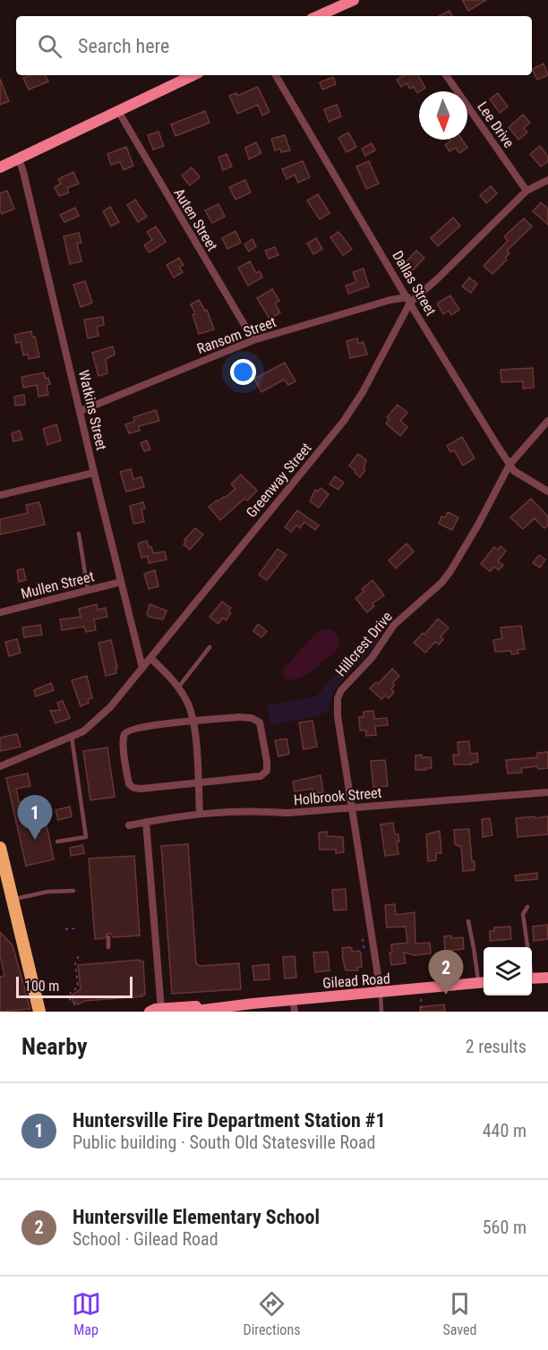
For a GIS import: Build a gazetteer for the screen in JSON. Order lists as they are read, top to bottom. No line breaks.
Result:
{"streets":{"main road":["Gilead Road"],"street":["Lee Drive","Auten Street","Dallas Street","Ransom Street","Watkins Street","Greenway Street","Mullen Street","Hillcrest Drive","Holbrook Street"]},"crossings":[["Lee Drive","Greenway Street"],["Auten Street","Ransom Street"],["Dallas Street","Ransom Street"],["Dallas Street","Greenway Street"],["Dallas Street","Hillcrest Drive"],["Ransom Street","Watkins Street"],["Ransom Street","Greenway Street"],["Watkins Street","Greenway Street"],["Watkins Street","Mullen Street"],["Hillcrest Drive","Holbrook Street"],["Hillcrest Drive","Gilead Road"]],"scale_bar":"100 m","north":"bottom","page":{"search":"Search here","pins":["1","2"],"scale":"100 m","heading":["Nearby","2 results"],"list":[{"mark":"1","name":"Huntersville Fire Department Station #1","note":"Public building · South Old Statesville Road","value":"440 m"},{"mark":"2","name":"Huntersville Elementary School","note":"School · Gilead Road","value":"560 m"}],"nav":["Map","Directions","Saved"]}}
